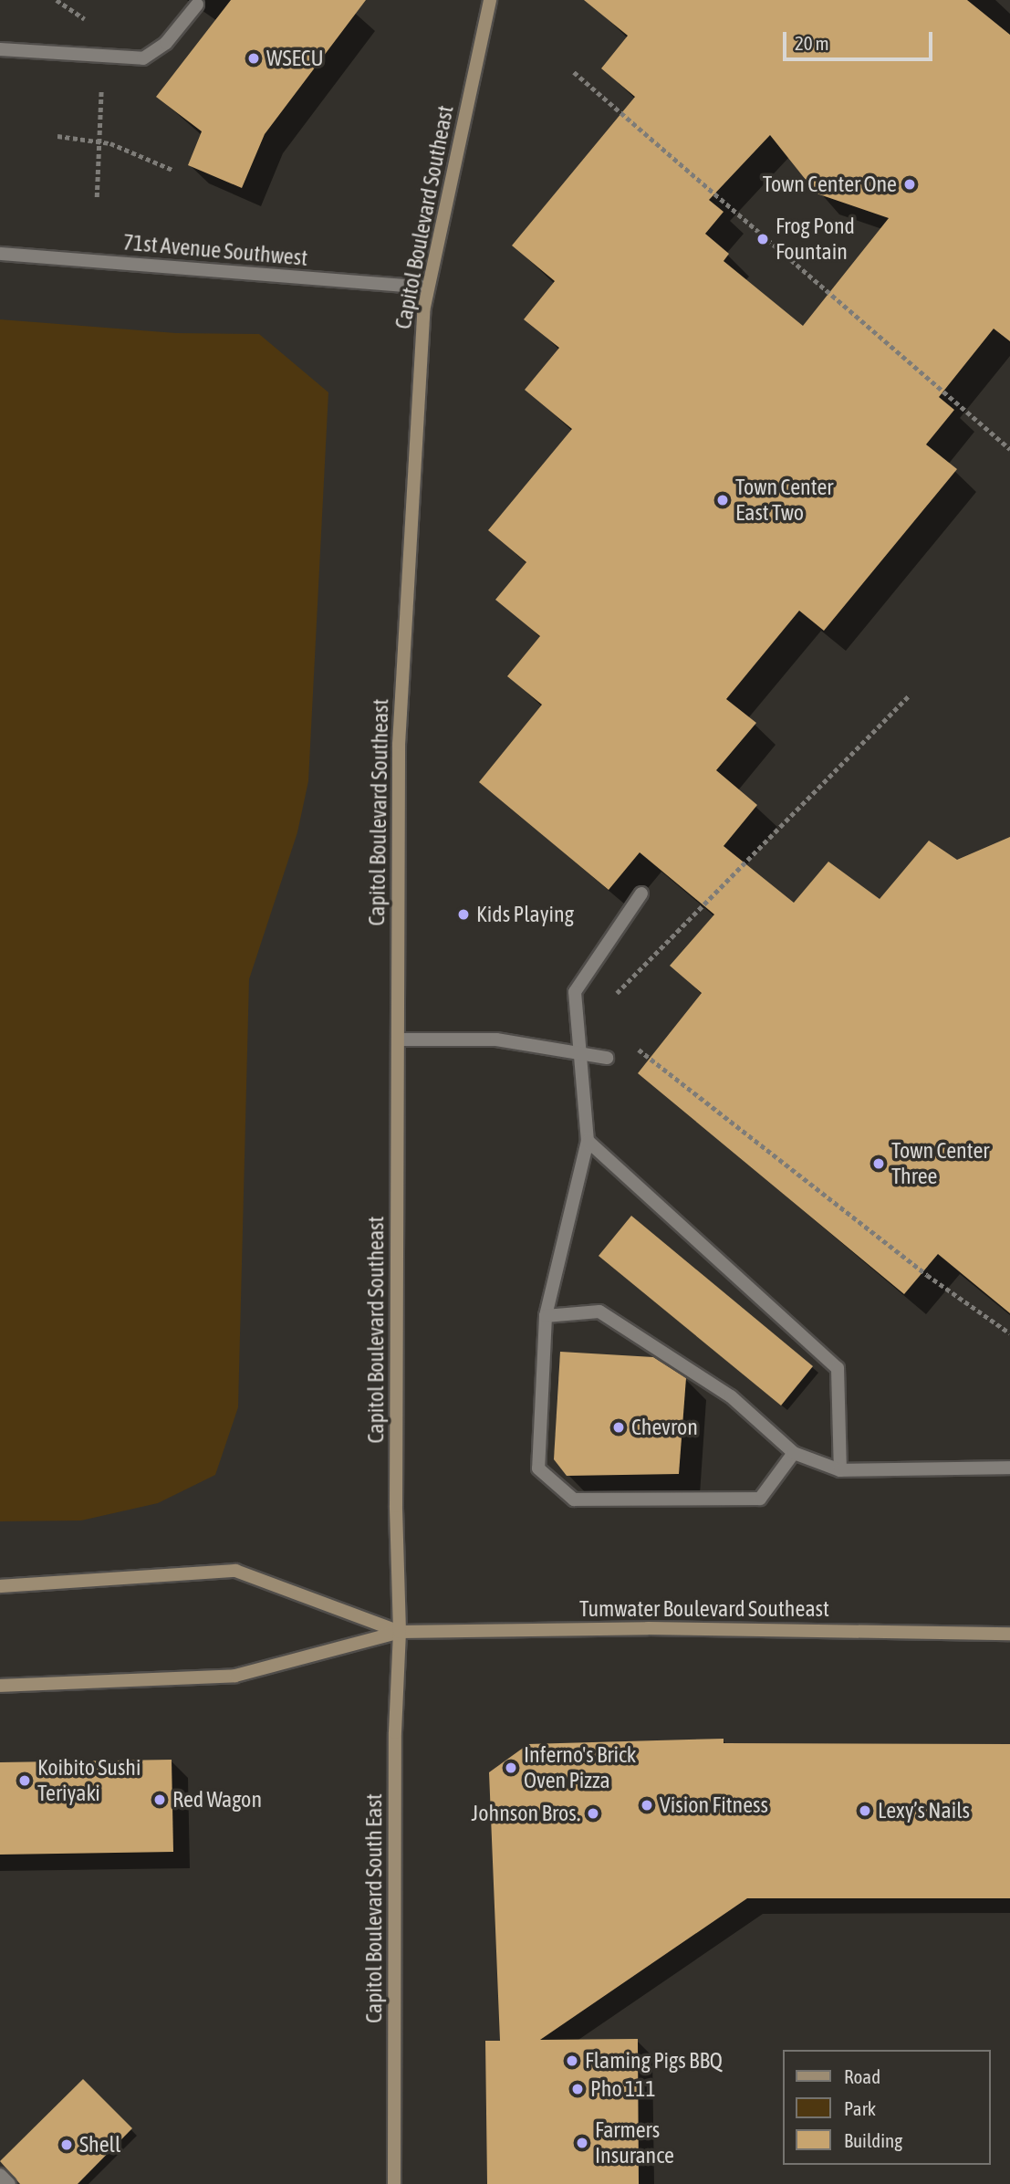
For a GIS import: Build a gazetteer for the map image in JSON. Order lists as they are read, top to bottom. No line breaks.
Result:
{"streets":{"main road":["Capitol Boulevard Southeast","Tumwater Boulevard Southeast","Capitol Boulevard South East"],"street":["71st Avenue Southwest"]},"crossings":[["Capitol Boulevard Southeast","71st Avenue Southwest"],["Capitol Boulevard Southeast","Tumwater Boulevard Southeast"],["Capitol Boulevard Southeast","Capitol Boulevard South East"],["Tumwater Boulevard Southeast","Capitol Boulevard South East"]],"places":["WSECU","Town Center One","Frog Pond Fountain","Town Center East Two","Kids Playing","Town Center Three","Chevron","Inferno's Brick Oven Pizza","Koibito Sushi Teriyaki","Red Wagon","Vision Fitness","Lexy’s Nails","Johnson Bros.","Flaming Pigs BBQ","Pho 111","Farmers Insurance","Shell"],"legend":["Road","Park","Building"],"scale_bar":"20 m"}
